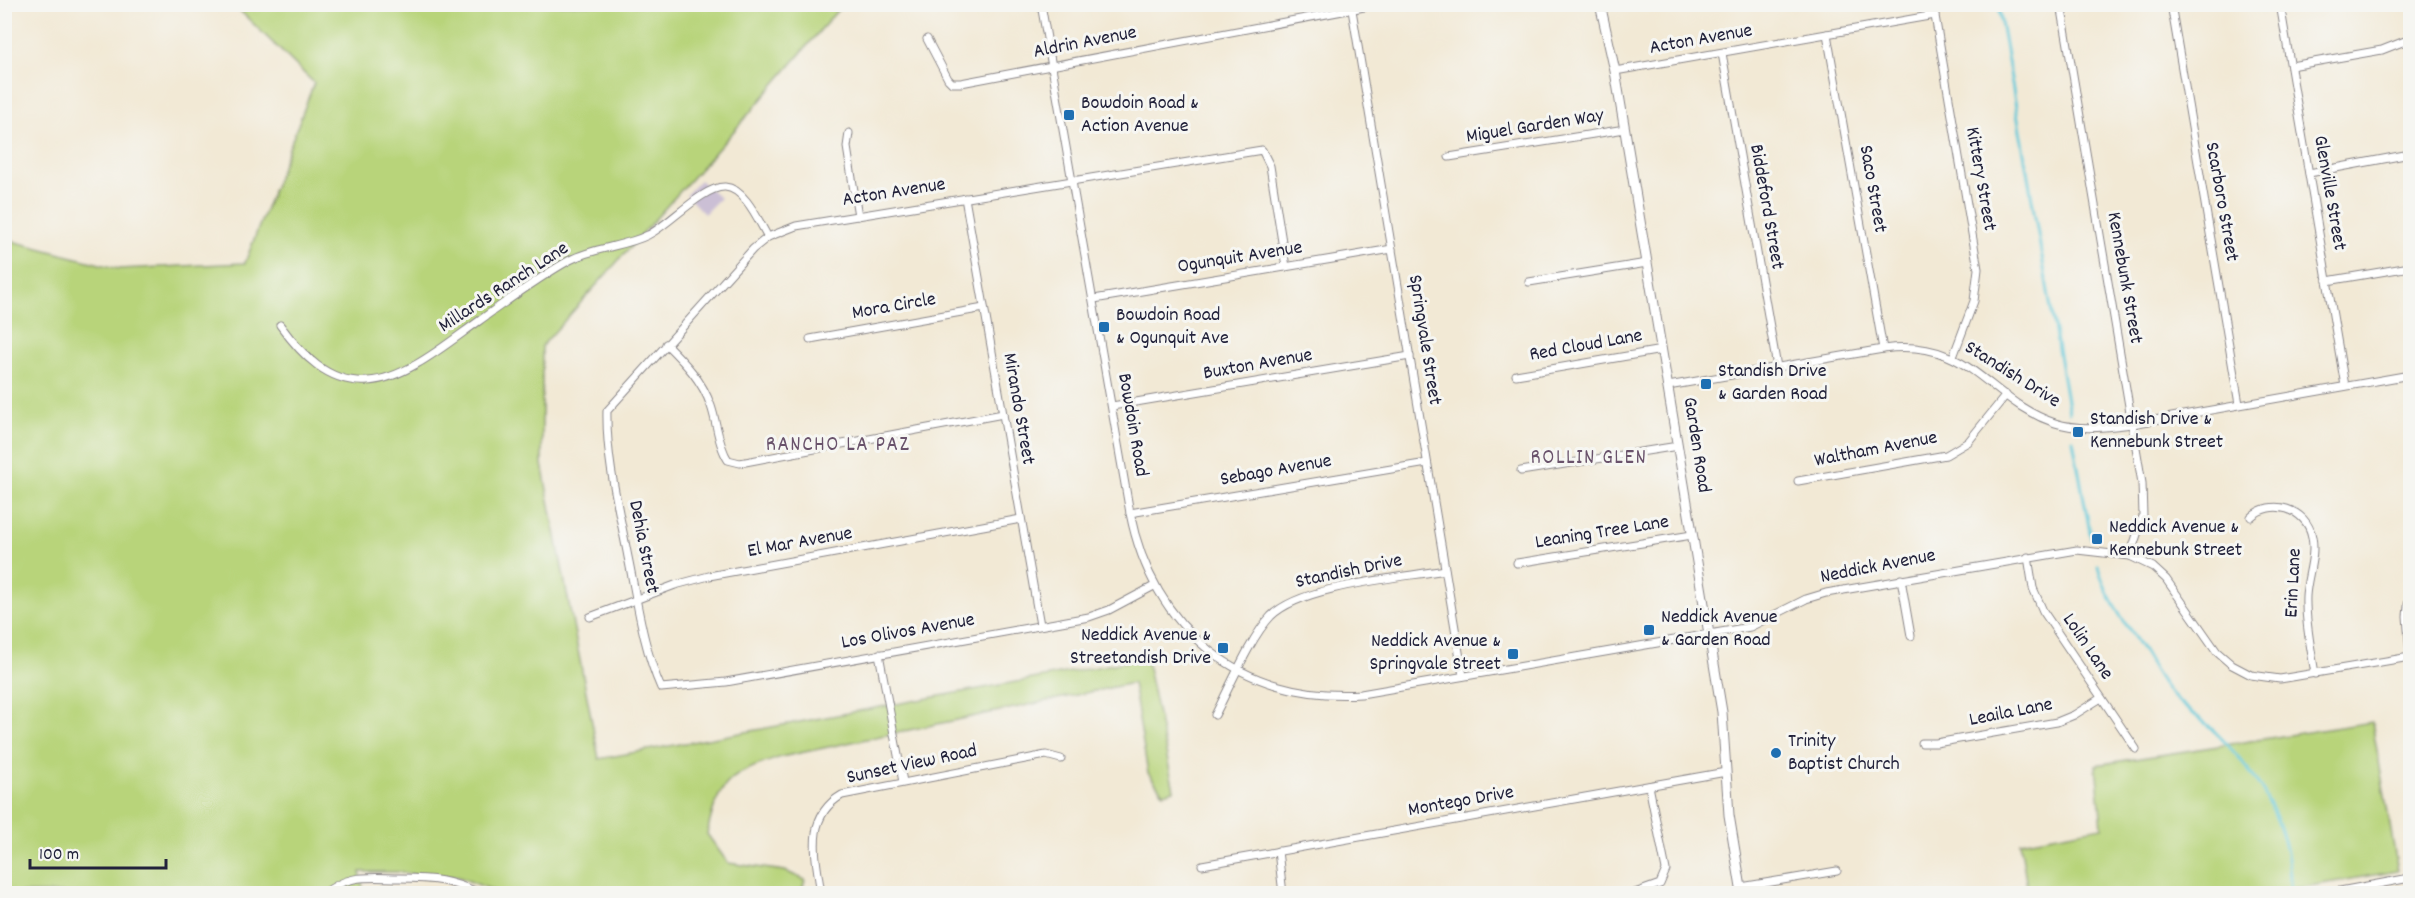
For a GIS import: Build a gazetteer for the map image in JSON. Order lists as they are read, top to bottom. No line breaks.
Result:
{"streets":{"street":["Acton Avenue","Aldrin Avenue","Miguel Garden Way","Kittery Street","Saco Street","Glenville Street","Scarboro Street","Biddeford Street","Ogunquit Avenue","Kennebunk Street","Millards Ranch Lane","Mora Circle","Springvale Street","Red Cloud Lane","Buxton Avenue","Standish Drive","Mirando Street","Bowdoin Road","Garden Road","Waltham Avenue","Sebago Avenue","Leaning Tree Lane","El Mar Avenue","Dehia Street","Neddick Avenue","Erin Lane","Los Olivos Avenue","Lolin Lane","Leaila Lane","Sunset View Road","Montego Drive"]},"crossings":[["Acton Avenue","Kittery Street"],["Acton Avenue","Saco Street"],["Acton Avenue","Biddeford Street"],["Acton Avenue","Ogunquit Avenue"],["Acton Avenue","Millards Ranch Lane"],["Acton Avenue","Mirando Street"],["Acton Avenue","Bowdoin Road"],["Acton Avenue","Garden Road"],["Acton Avenue","Dehia Street"],["Aldrin Avenue","Springvale Street"],["Aldrin Avenue","Bowdoin Road"],["Miguel Garden Way","Garden Road"],["Kittery Street","Standish Drive"],["Saco Street","Standish Drive"],["Glenville Street","Standish Drive"],["Scarboro Street","Standish Drive"],["Biddeford Street","Standish Drive"],["Ogunquit Avenue","Springvale Street"],["Ogunquit Avenue","Bowdoin Road"],["Kennebunk Street","Standish Drive"],["Kennebunk Street","Neddick Avenue"],["Mora Circle","Mirando Street"],["Springvale Street","Buxton Avenue"],["Springvale Street","Standish Drive"],["Springvale Street","Sebago Avenue"],["Springvale Street","Neddick Avenue"],["Red Cloud Lane","Garden Road"],["Buxton Avenue","Bowdoin Road"],["Standish Drive","Bowdoin Road"],["Standish Drive","Garden Road"],["Standish Drive","Waltham Avenue"],["Standish Drive","Neddick Avenue"],["Mirando Street","El Mar Avenue"],["Mirando Street","Los Olivos Avenue"],["Bowdoin Road","Sebago Avenue"],["Bowdoin Road","Neddick Avenue"],["Bowdoin Road","Los Olivos Avenue"],["Garden Road","Leaning Tree Lane"],["Garden Road","Neddick Avenue"],["Garden Road","Montego Drive"],["El Mar Avenue","Dehia Street"],["Dehia Street","Los Olivos Avenue"],["Neddick Avenue","Erin Lane"],["Neddick Avenue","Lolin Lane"],["Lolin Lane","Leaila Lane"]],"districts":["RANCHO LA PAZ","ROLLIN GLEN"],"places":{"transit":["Bowdoin Road & Action Avenue","Bowdoin Road & Ogunquit Ave","Standish Drive & Garden Road","Standish Drive & Kennebunk Street","Neddick Avenue & Kennebunk Street","Neddick Avenue & Garden Road","Neddick Avenue & Streetandish Drive","Neddick Avenue & Springvale Street"],"other":["Trinity Baptist Church"]},"scale_bar":"100 m"}
